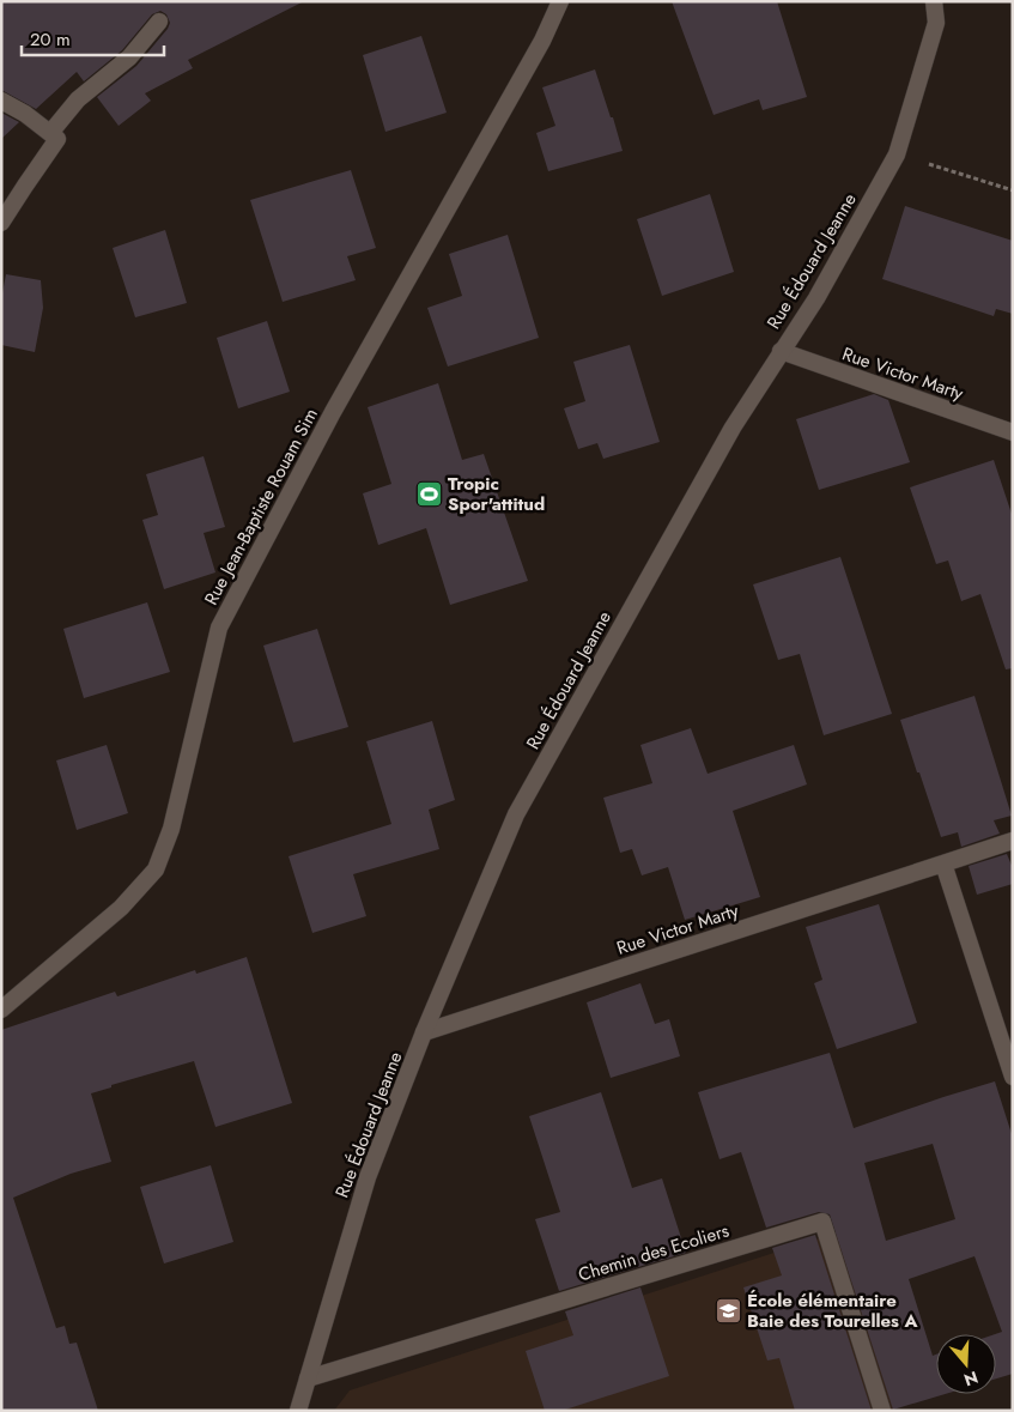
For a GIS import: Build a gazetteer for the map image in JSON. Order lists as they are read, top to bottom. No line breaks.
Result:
{"streets":{"street":["Rue Édouard Jeanne","Rue Victor Marty","Rue Jean-Baptiste Rouam Sim","Chemin des Ecoliers"]},"crossings":[["Rue Édouard Jeanne","Rue Victor Marty"],["Rue Édouard Jeanne","Chemin des Ecoliers"]],"places":{"sports":["Tropic Spor'attitud"],"school or university":["École élémentaire Baie des Tourelles A"]},"scale_bar":"20 m","north":"bottom"}
